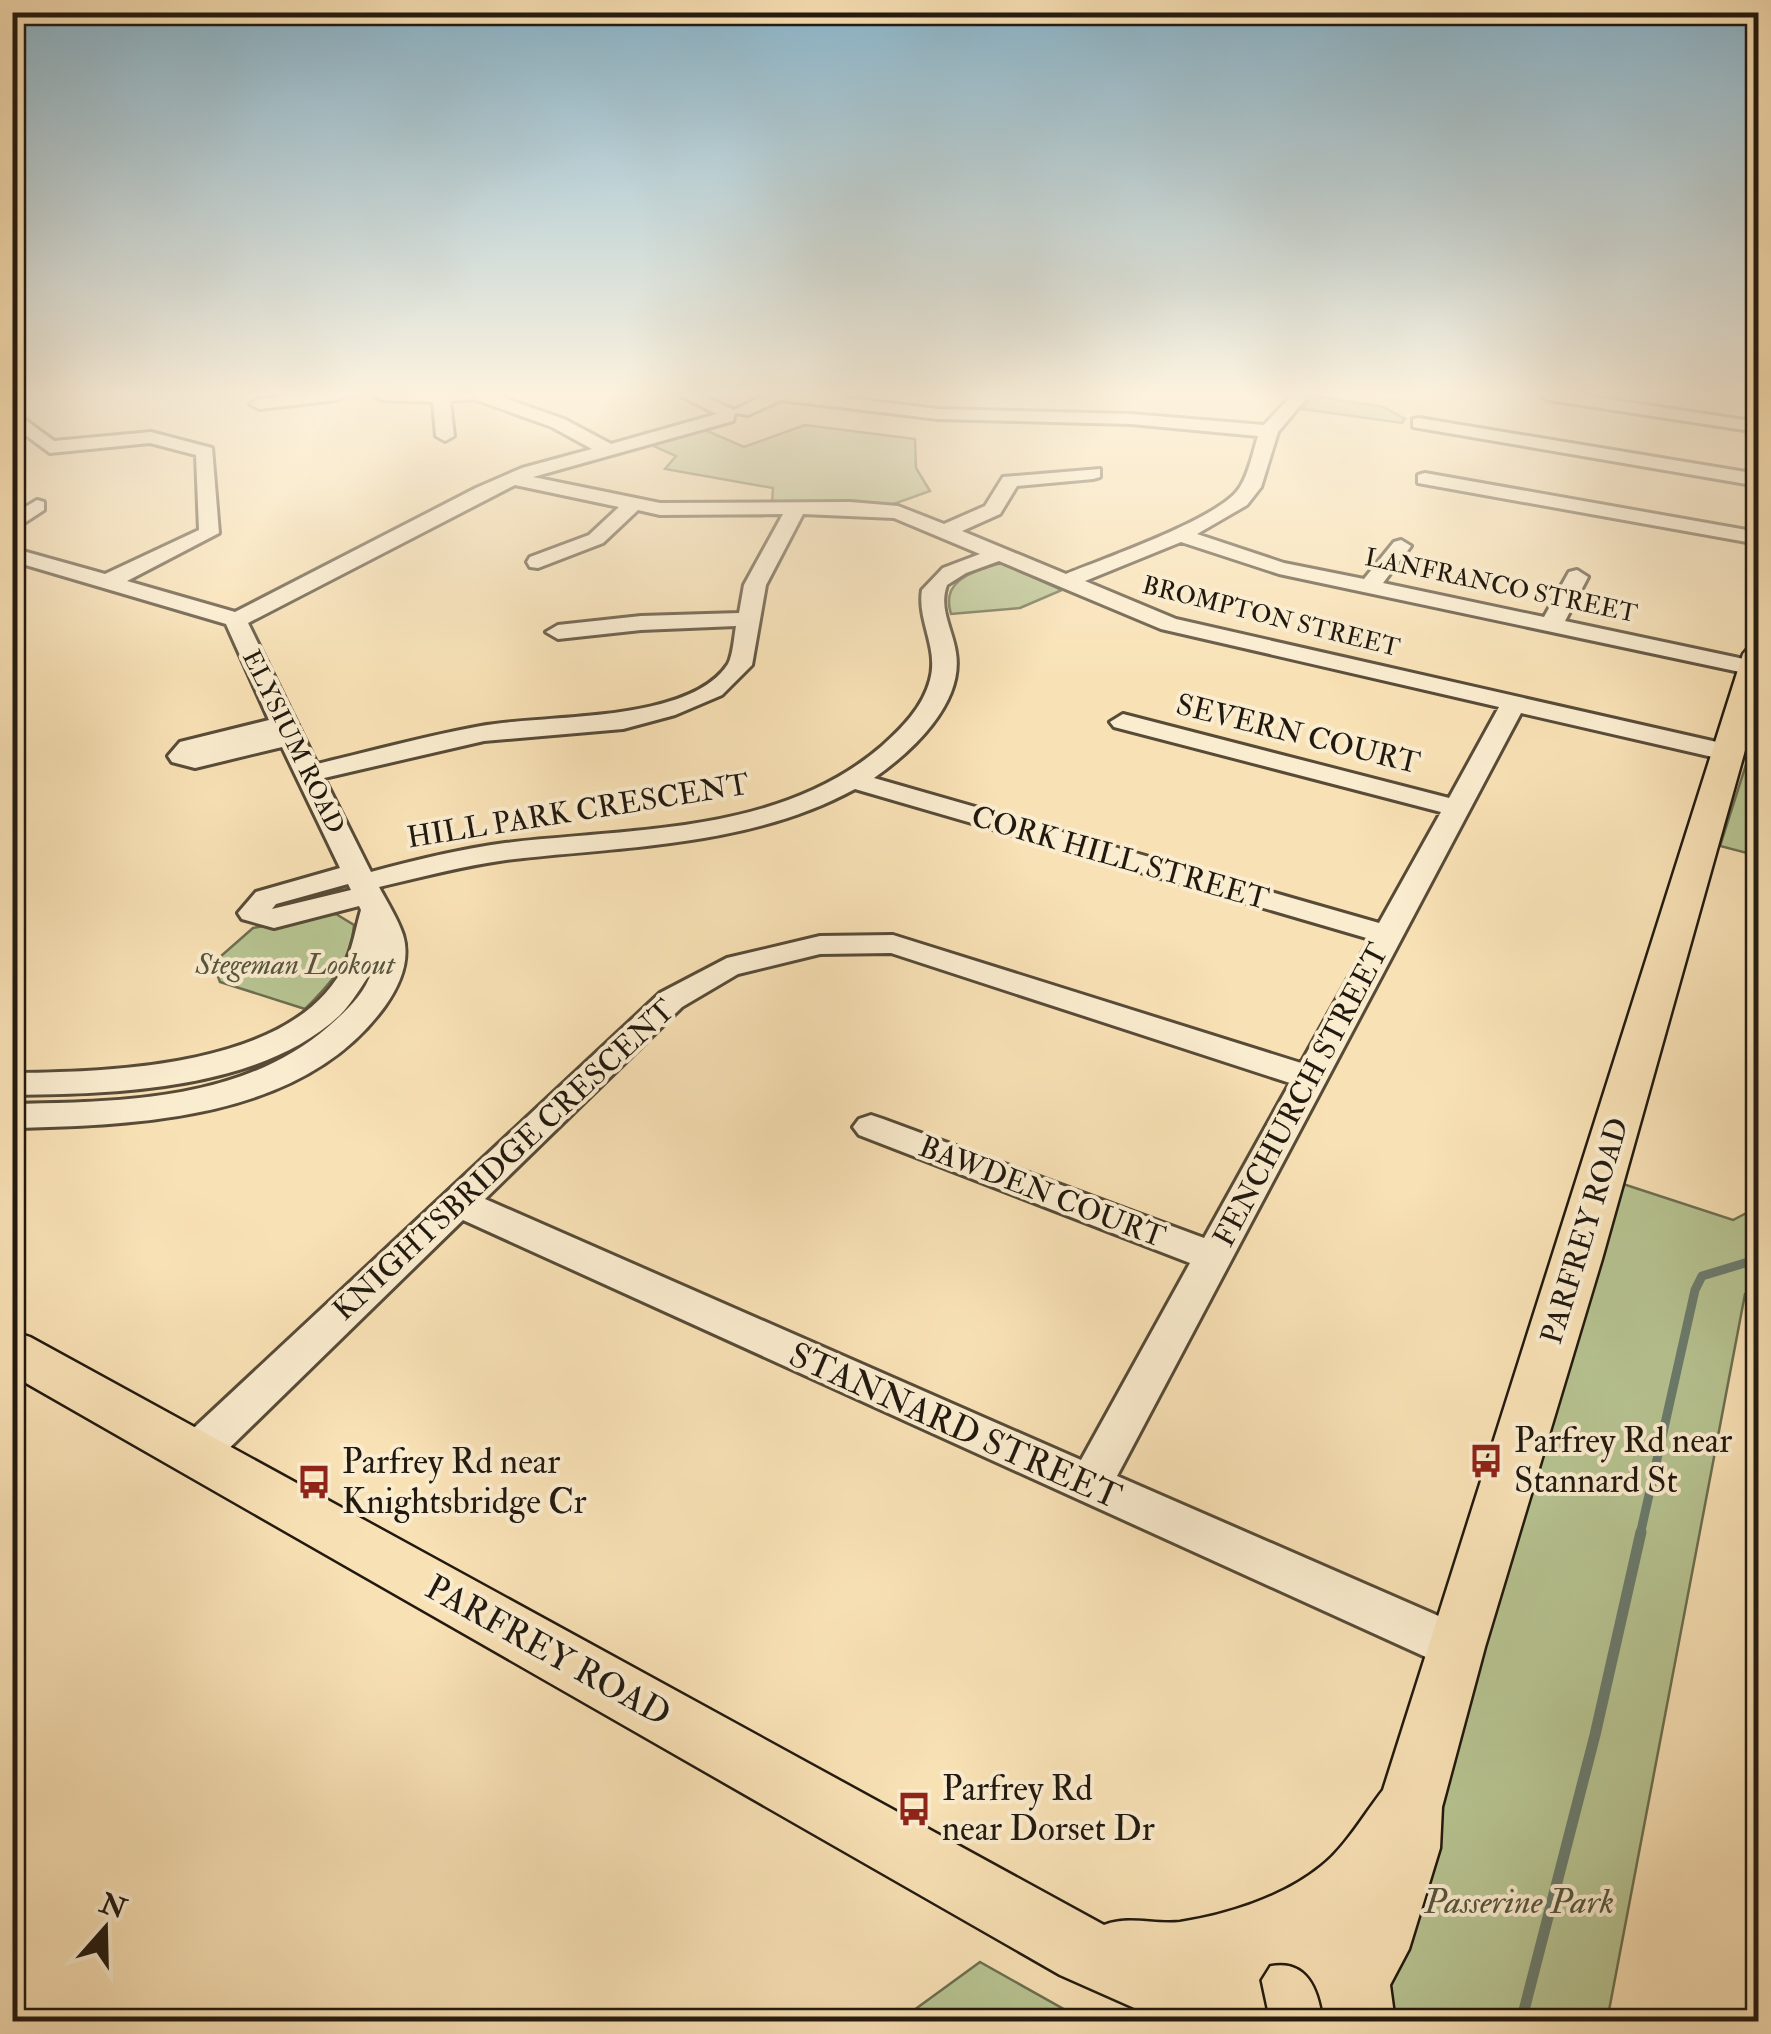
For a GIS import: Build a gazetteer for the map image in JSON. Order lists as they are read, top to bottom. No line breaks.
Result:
{"streets":{"main road":["PARFREY ROAD"],"street":["LANFRANCO STREET","BROMPTON STREET","SEVERN COURT","ELYSIUM ROAD","HILL PARK CRESCENT","CORK HILL STREET","FENCHURCH STREET","KNIGHTSBRIDGE CRESCENT","BAWDEN COURT","STANNARD STREET"]},"crossings":[["LANFRANCO STREET","PARFREY ROAD"],["BROMPTON STREET","HILL PARK CRESCENT"],["BROMPTON STREET","FENCHURCH STREET"],["BROMPTON STREET","PARFREY ROAD"],["SEVERN COURT","FENCHURCH STREET"],["ELYSIUM ROAD","HILL PARK CRESCENT"],["HILL PARK CRESCENT","CORK HILL STREET"],["CORK HILL STREET","FENCHURCH STREET"],["FENCHURCH STREET","KNIGHTSBRIDGE CRESCENT"],["FENCHURCH STREET","BAWDEN COURT"],["FENCHURCH STREET","STANNARD STREET"],["KNIGHTSBRIDGE CRESCENT","PARFREY ROAD"],["KNIGHTSBRIDGE CRESCENT","STANNARD STREET"],["PARFREY ROAD","STANNARD STREET"]],"parks":["Stegeman Lookout","Passerine Park"],"places":{"bus stop":["Parfrey Rd near Stannard St","Parfrey Rd near Knightsbridge Cr","Parfrey Rd near Dorset Dr"]},"north":"top"}
